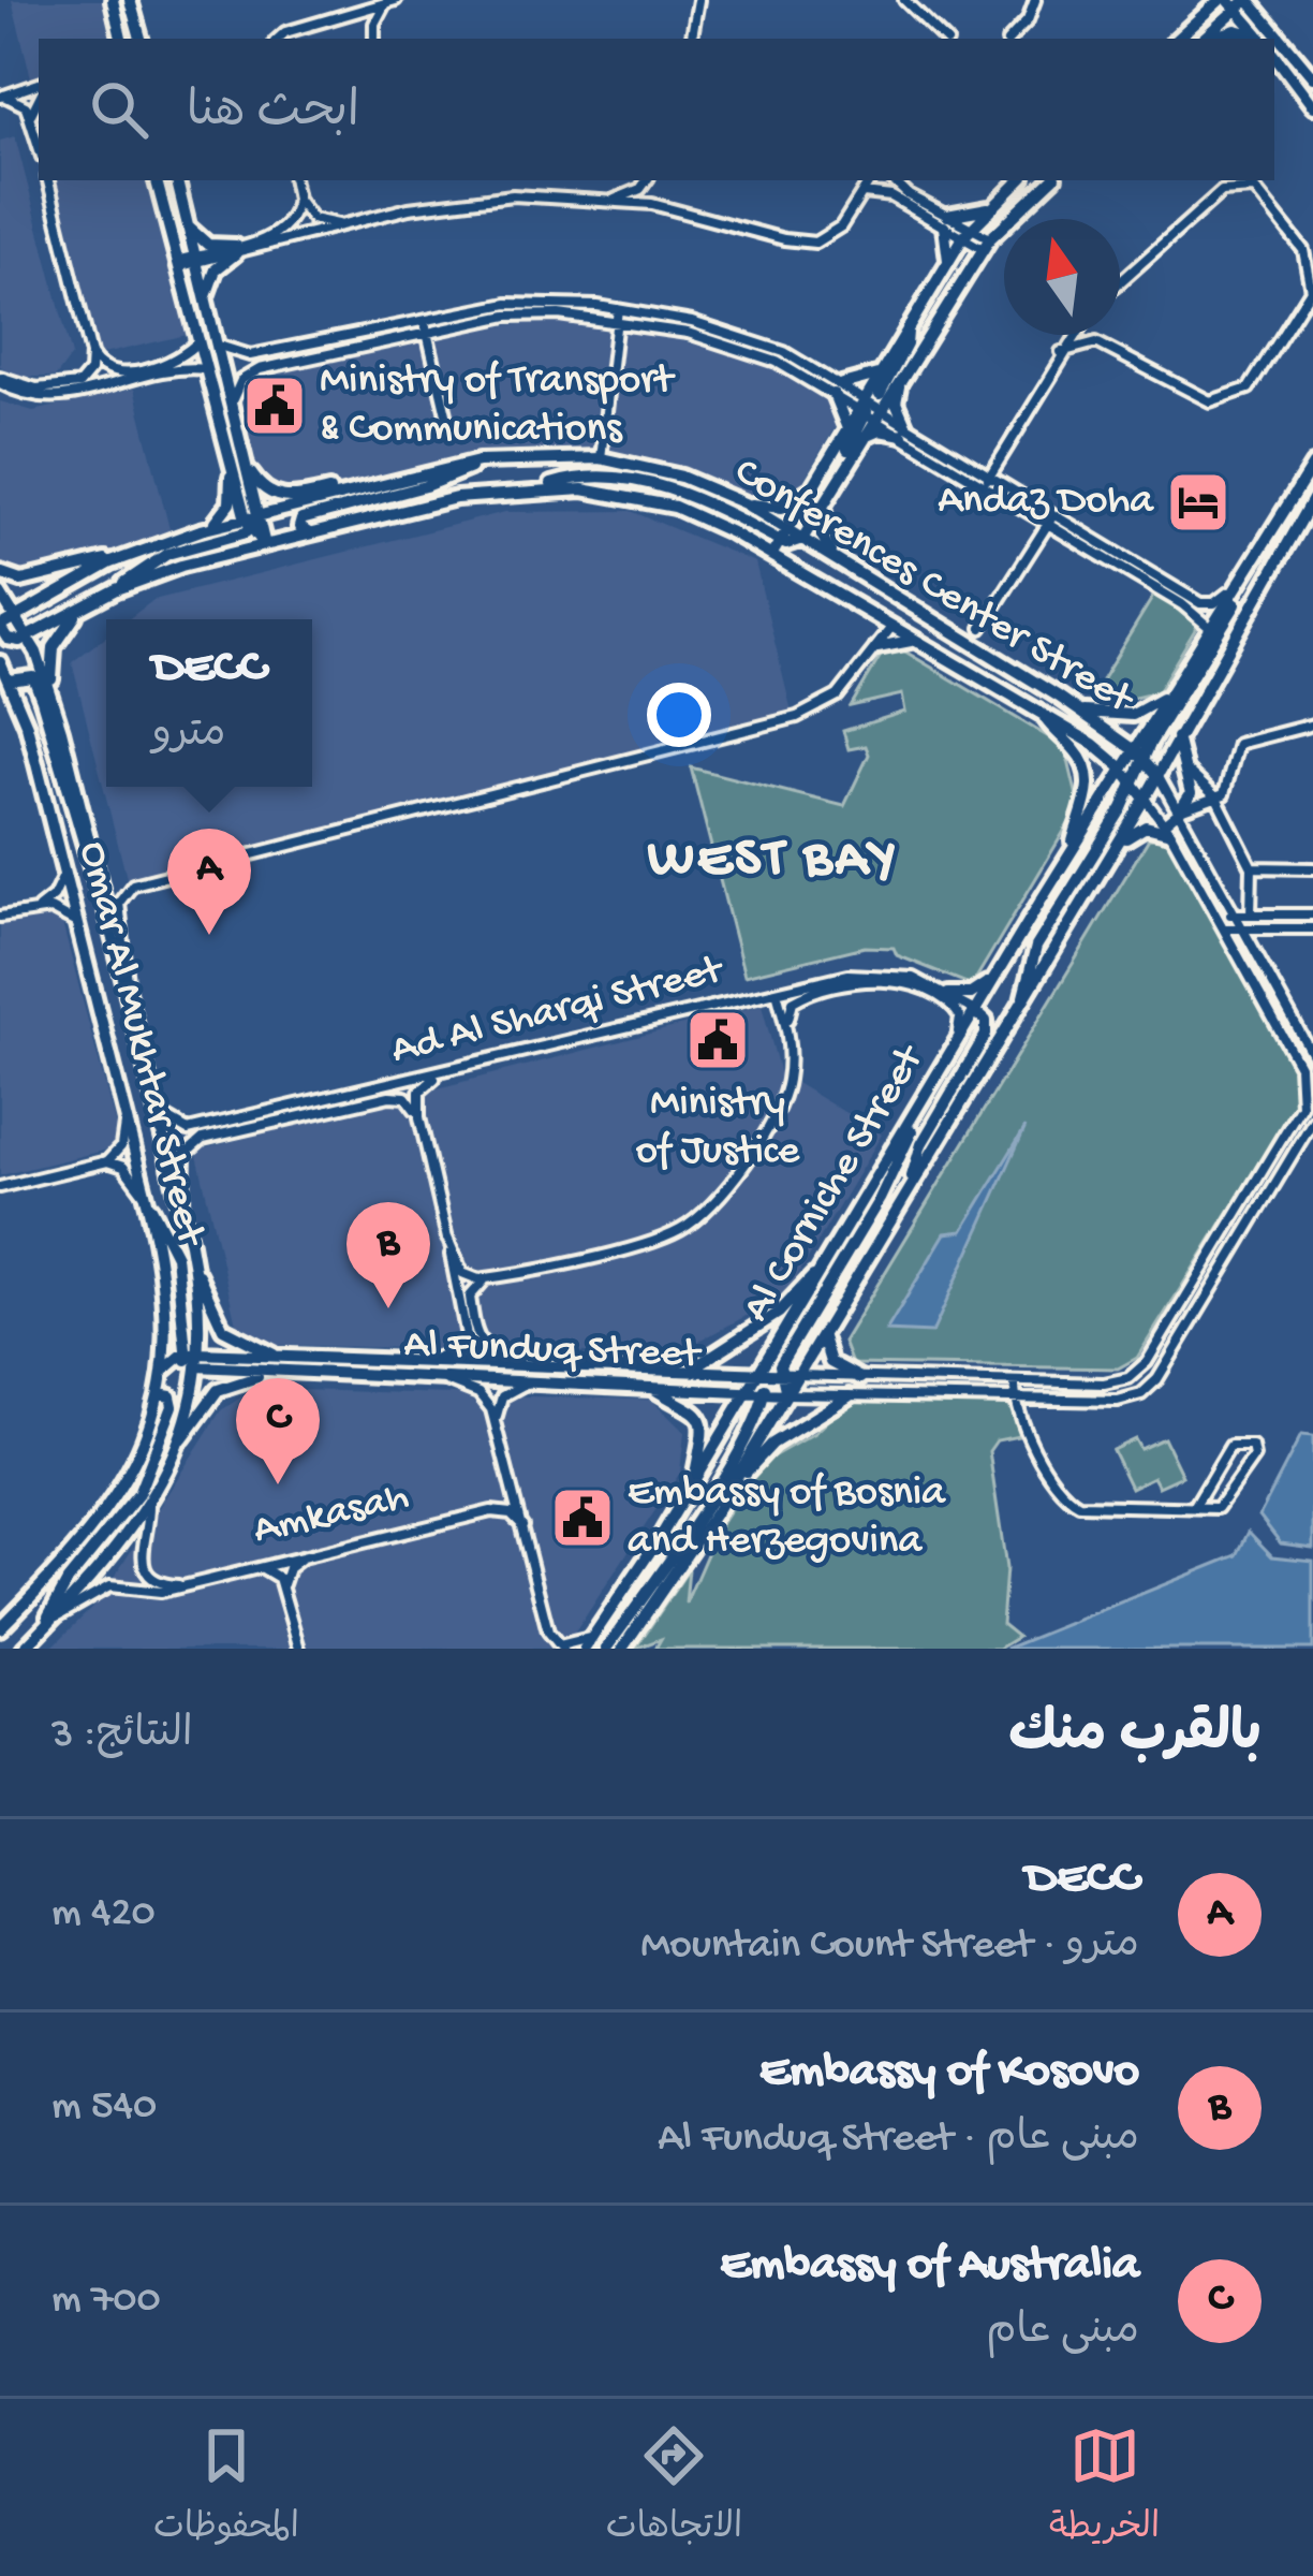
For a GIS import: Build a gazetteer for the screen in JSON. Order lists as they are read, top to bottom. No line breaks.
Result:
{"streets":{"main road":["Conferences Center Street","Omar Al Mukhtar Street","Al Corniche Street","Al Funduq Street"],"street":["Ad Al Sharqi Street","Amkasah"]},"crossings":[["Conferences Center Street","Omar Al Mukhtar Street"],["Conferences Center Street","Al Corniche Street"],["Ad Al Sharqi Street","Omar Al Mukhtar Street"],["Ad Al Sharqi Street","Al Corniche Street"],["Ad Al Sharqi Street","Al Funduq Street"],["Omar Al Mukhtar Street","Al Funduq Street"],["Al Corniche Street","Al Funduq Street"]],"districts":["WEST BAY"],"places":{"public building":["Ministry of Transport & Communications","Ministry of Justice","Embassy of Bosnia and Herzegovina"],"hotel":["Andaz Doha"]},"north":"top","page":{"search":"ابحث هنا","popup":["DECC","مترو"],"pins":["A","B","C"],"heading":["بالقرب منك","النتائج: 3"],"list":[{"mark":"A","name":"DECC","note":"مترو · Mountain Count Street","value":"420 m"},{"mark":"B","name":"Embassy of Kosovo","note":"مبنى عام · Al Funduq Street","value":"540 m"},{"mark":"C","name":"Embassy of Australia","note":"مبنى عام","value":"700 m"}],"nav":["الخريطة","الاتجاهات","المحفوظات"]}}
